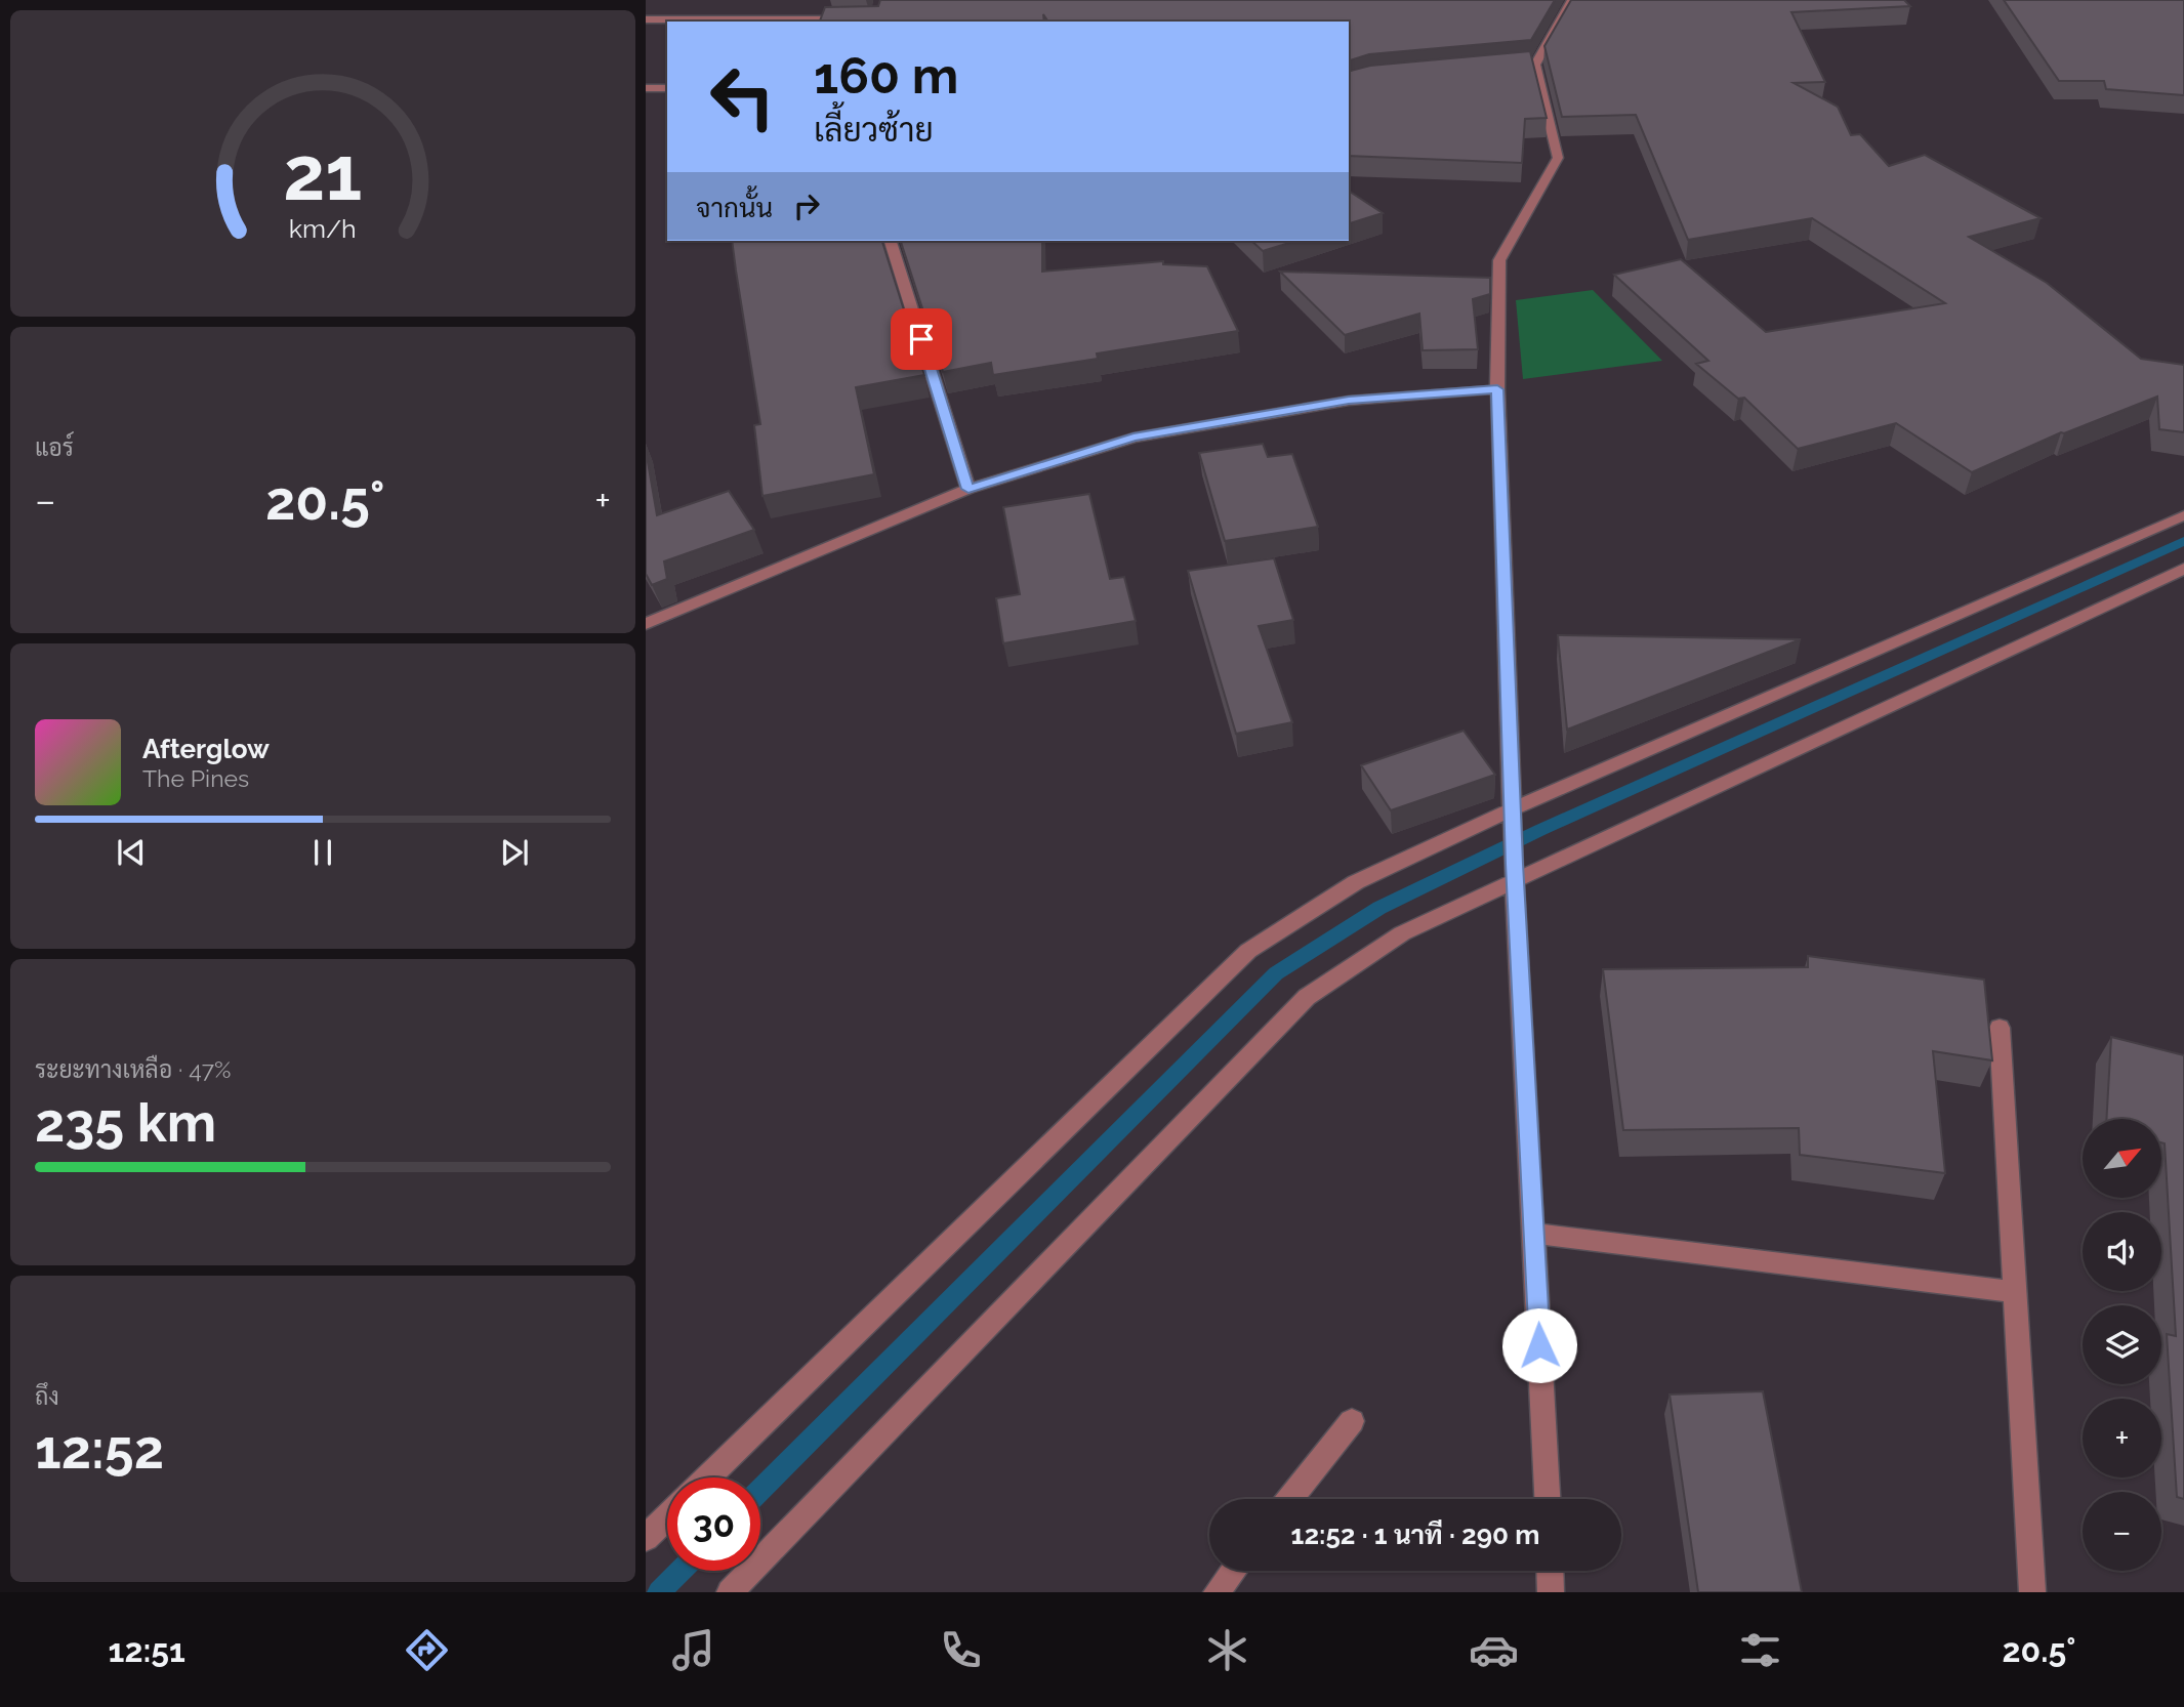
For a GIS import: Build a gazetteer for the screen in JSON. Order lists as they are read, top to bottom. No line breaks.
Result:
{"north":"top right","page":{"turn":["160 m","เลี้ยวซ้าย"],"then":"จากนั้น","tile":["แอร์",["ระยะทางเหลือ · 47%","235 km"],["ถึง","12:52"]],"heat":["−","20.5°","+"],"song":["Afterglow","The Pines"],"map_buttons":["+","−"],"limit":"30","trip":"12:52 · 1 นาที · 290 m","tabs":["12:51","20.5°"],"gauge":["21","km/h"]}}
